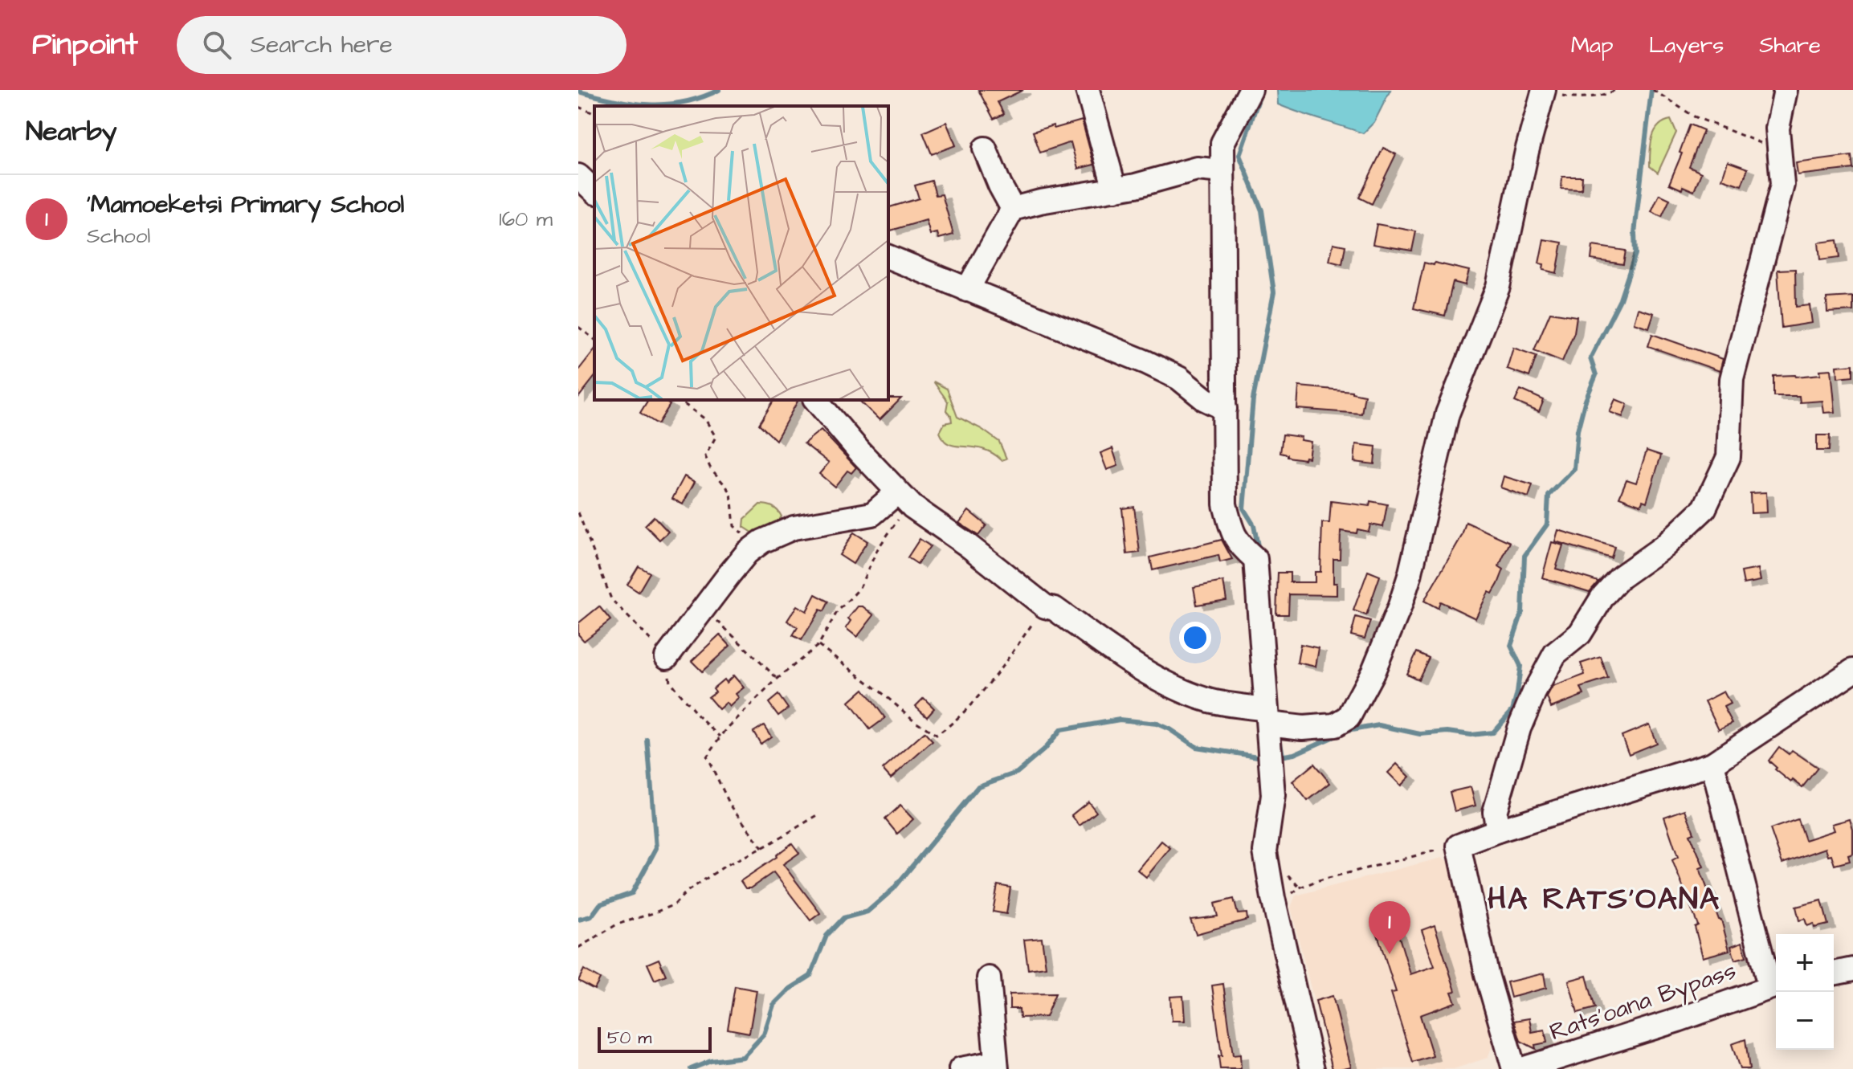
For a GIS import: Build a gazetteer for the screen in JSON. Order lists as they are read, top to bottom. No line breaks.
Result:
{"streets":{"street":["Rats'oana Bypass"]},"districts":["HA RATS'OANA"],"scale_bar":"50 m","page":{"header":"Pinpoint","search":"Search here","nav":["Map","Layers","Share"],"heading":"Nearby","list":[{"mark":"1","name":"'Mamoeketsi Primary School","note":"School","value":"160 m"}],"pins":"1","map_buttons":["+","−"],"scale":"50 m"}}
